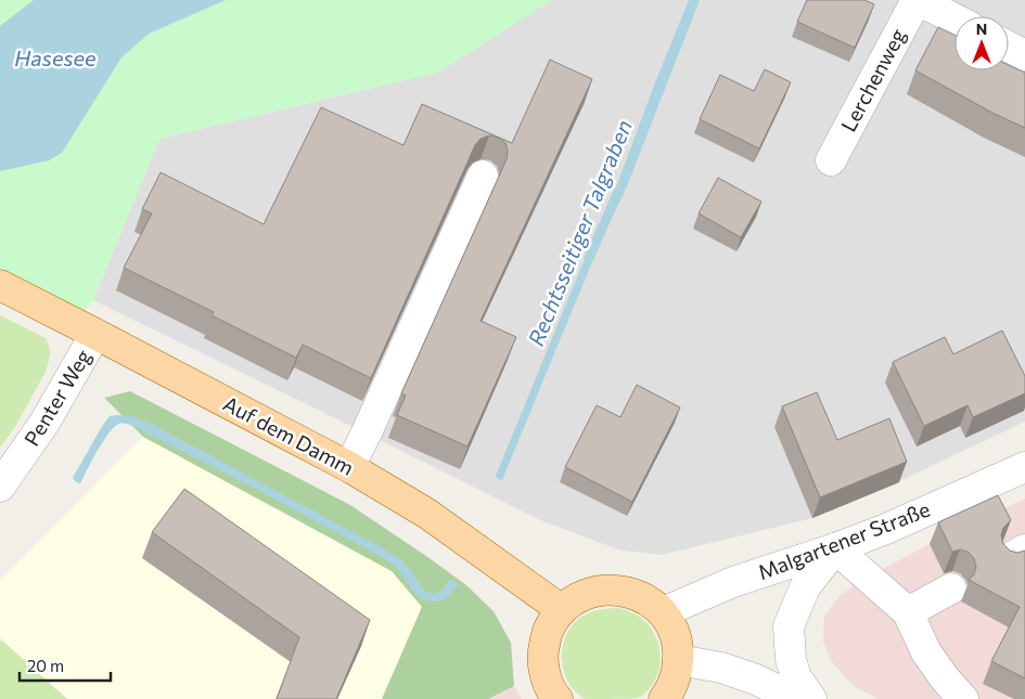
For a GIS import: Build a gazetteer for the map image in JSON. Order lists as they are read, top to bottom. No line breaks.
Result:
{"streets":{"main road":["Auf dem Damm"],"street":["Lerchenweg","Penter Weg","Malgartener Straße"]},"crossings":[["Penter Weg","Auf dem Damm"]],"water":["Hasesee","Rechtsseitiger Talgraben"],"scale_bar":"20 m","north":"top"}
